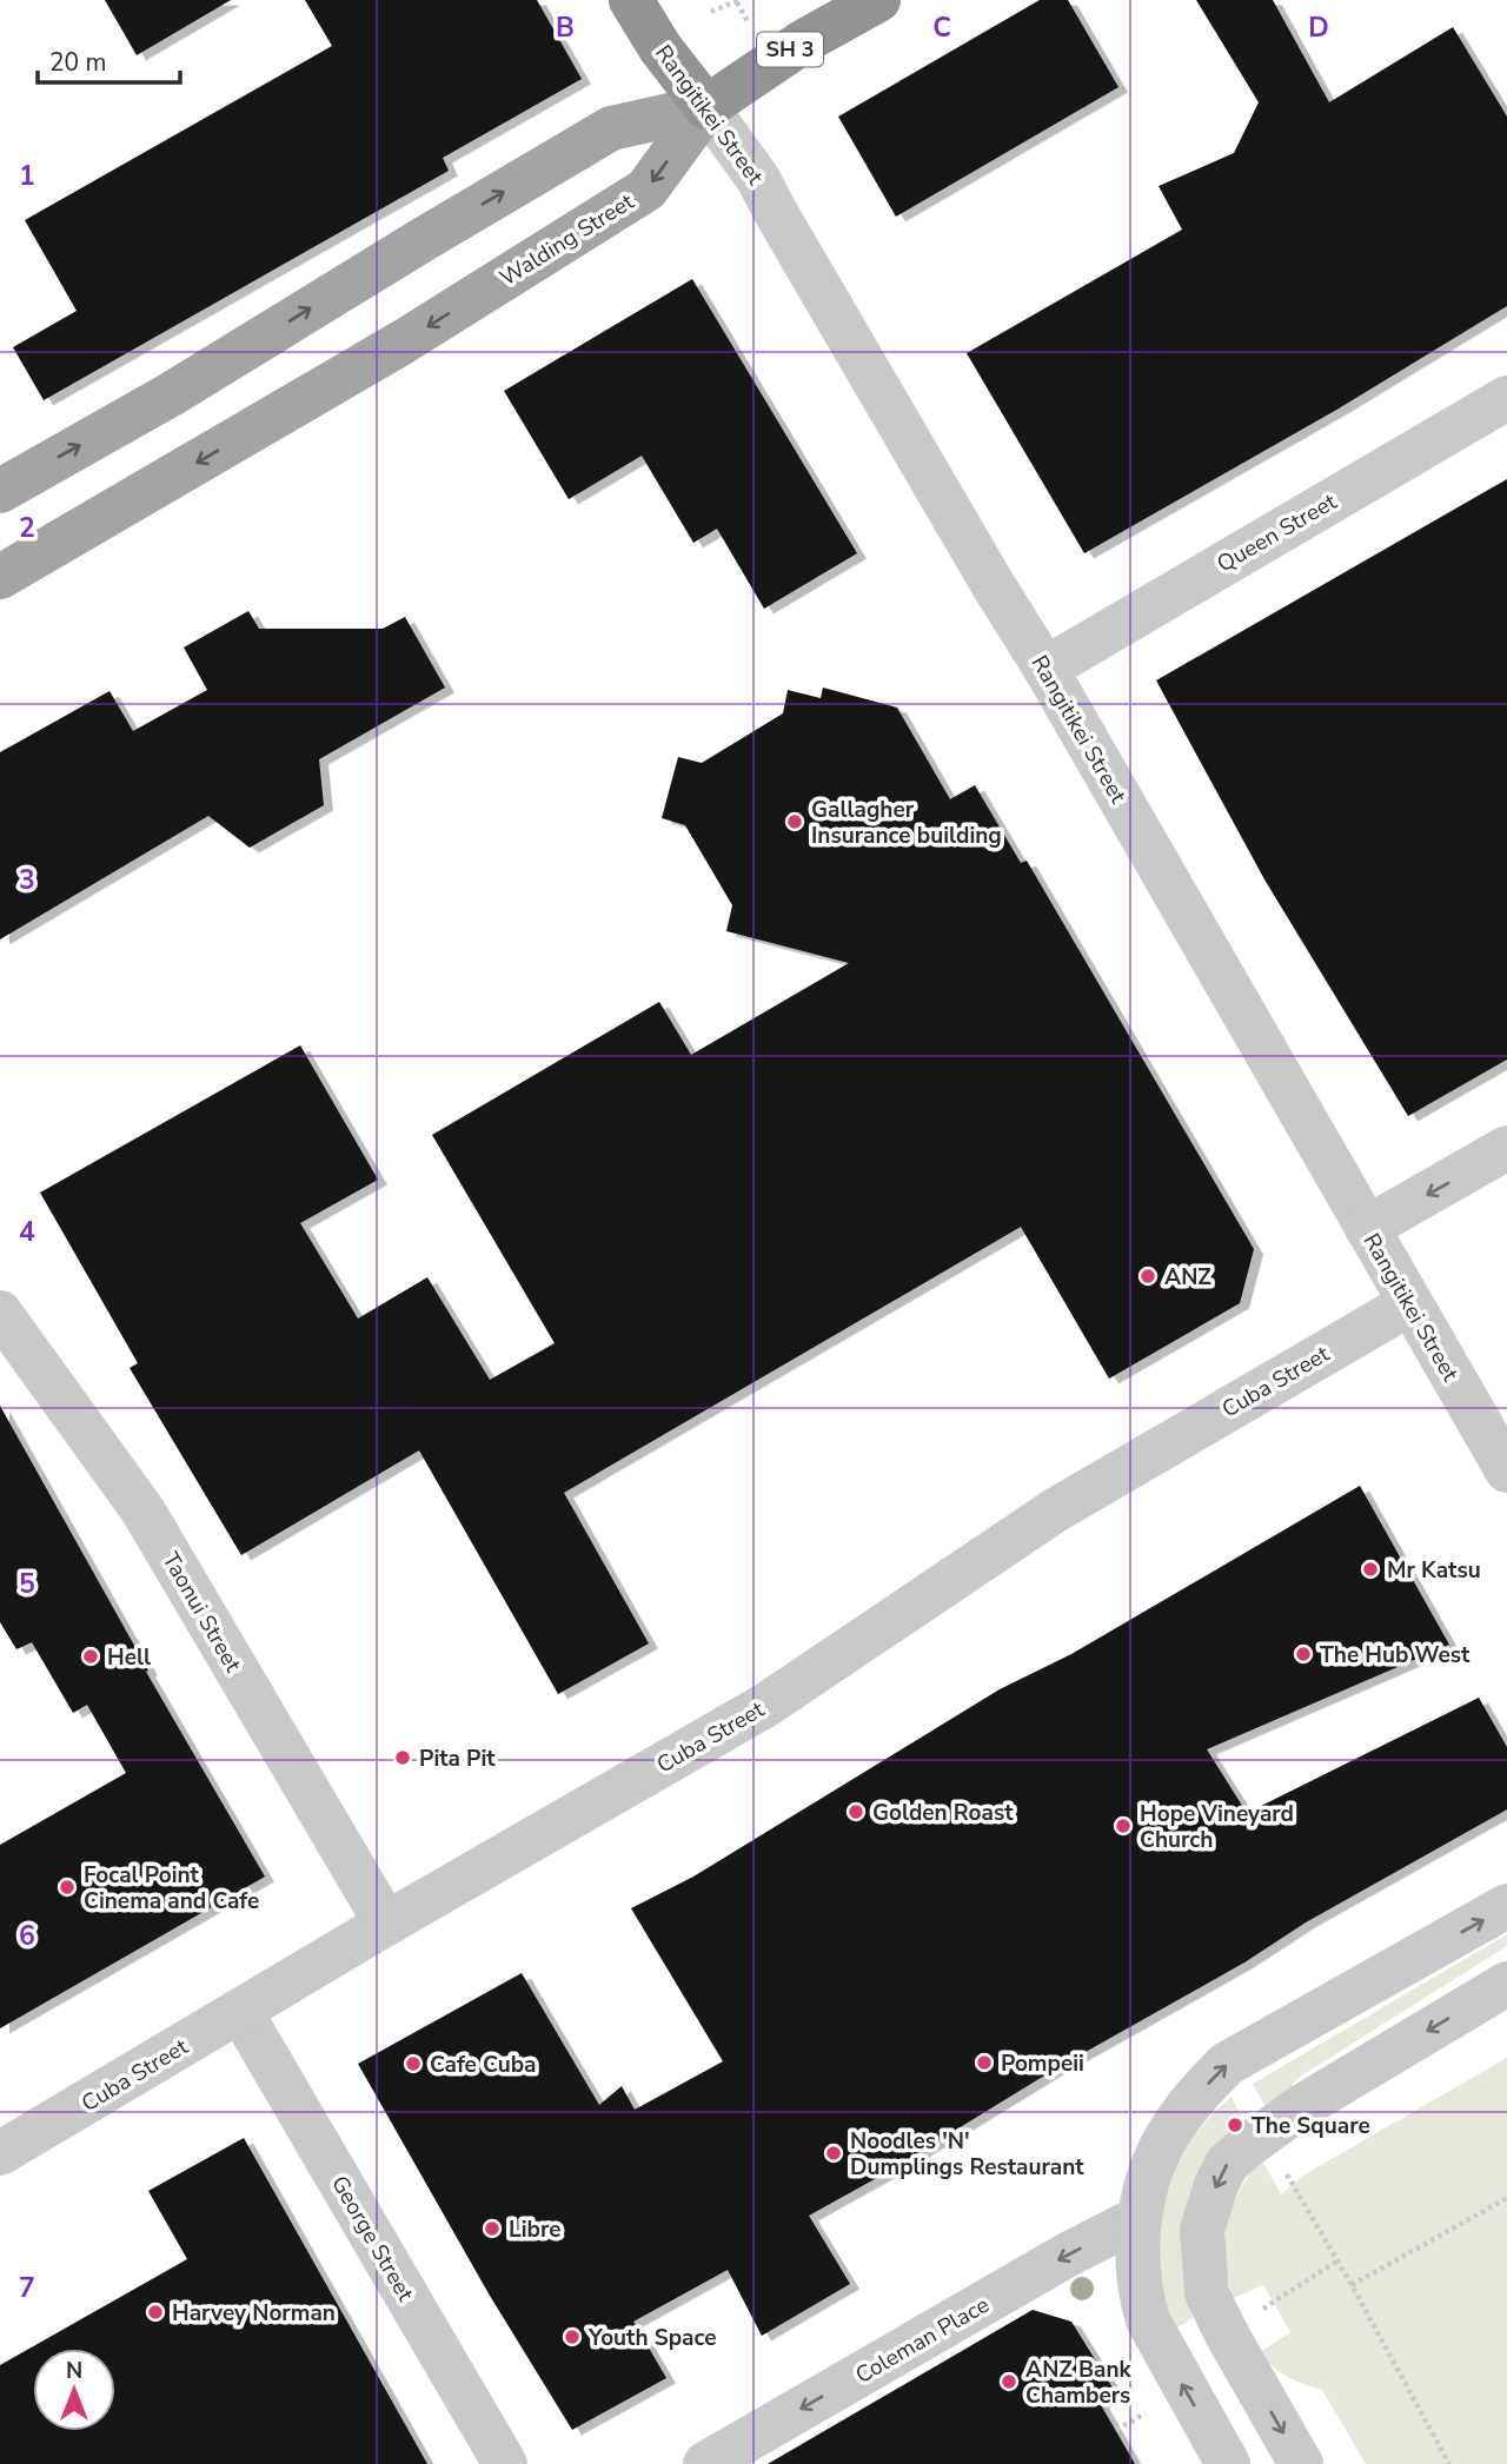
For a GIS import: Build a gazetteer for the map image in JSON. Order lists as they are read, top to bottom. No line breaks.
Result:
{"streets":{"highway":["SH 3","Rangitikei Street"],"main road":["Walding Street"],"street":["Queen Street","Cuba Street","Taonui Street","George Street","Coleman Place"]},"crossings":[["SH 3","Rangitikei Street"],["SH 3","Walding Street"],["Rangitikei Street","Walding Street"],["Rangitikei Street","Queen Street"],["Rangitikei Street","Cuba Street"],["Cuba Street","Taonui Street"],["Cuba Street","George Street"]],"one_way":["Coleman Place"],"places":["Gallagher Insurance building","ANZ","Mr Katsu","The Hub West","Hell","Pita Pit","Golden Roast","Hope Vineyard Church","Focal Point Cinema and Cafe","Pompeii","Cafe Cuba","The Square","Noodles 'N' Dumplings Restaurant","Libre","Harvey Norman","Youth Space","ANZ Bank Chambers"],"scale_bar":"20 m","north":"top","grid":{"columns":["B","C","D"],"rows":["1","2","3","4","5","6","7"]}}
